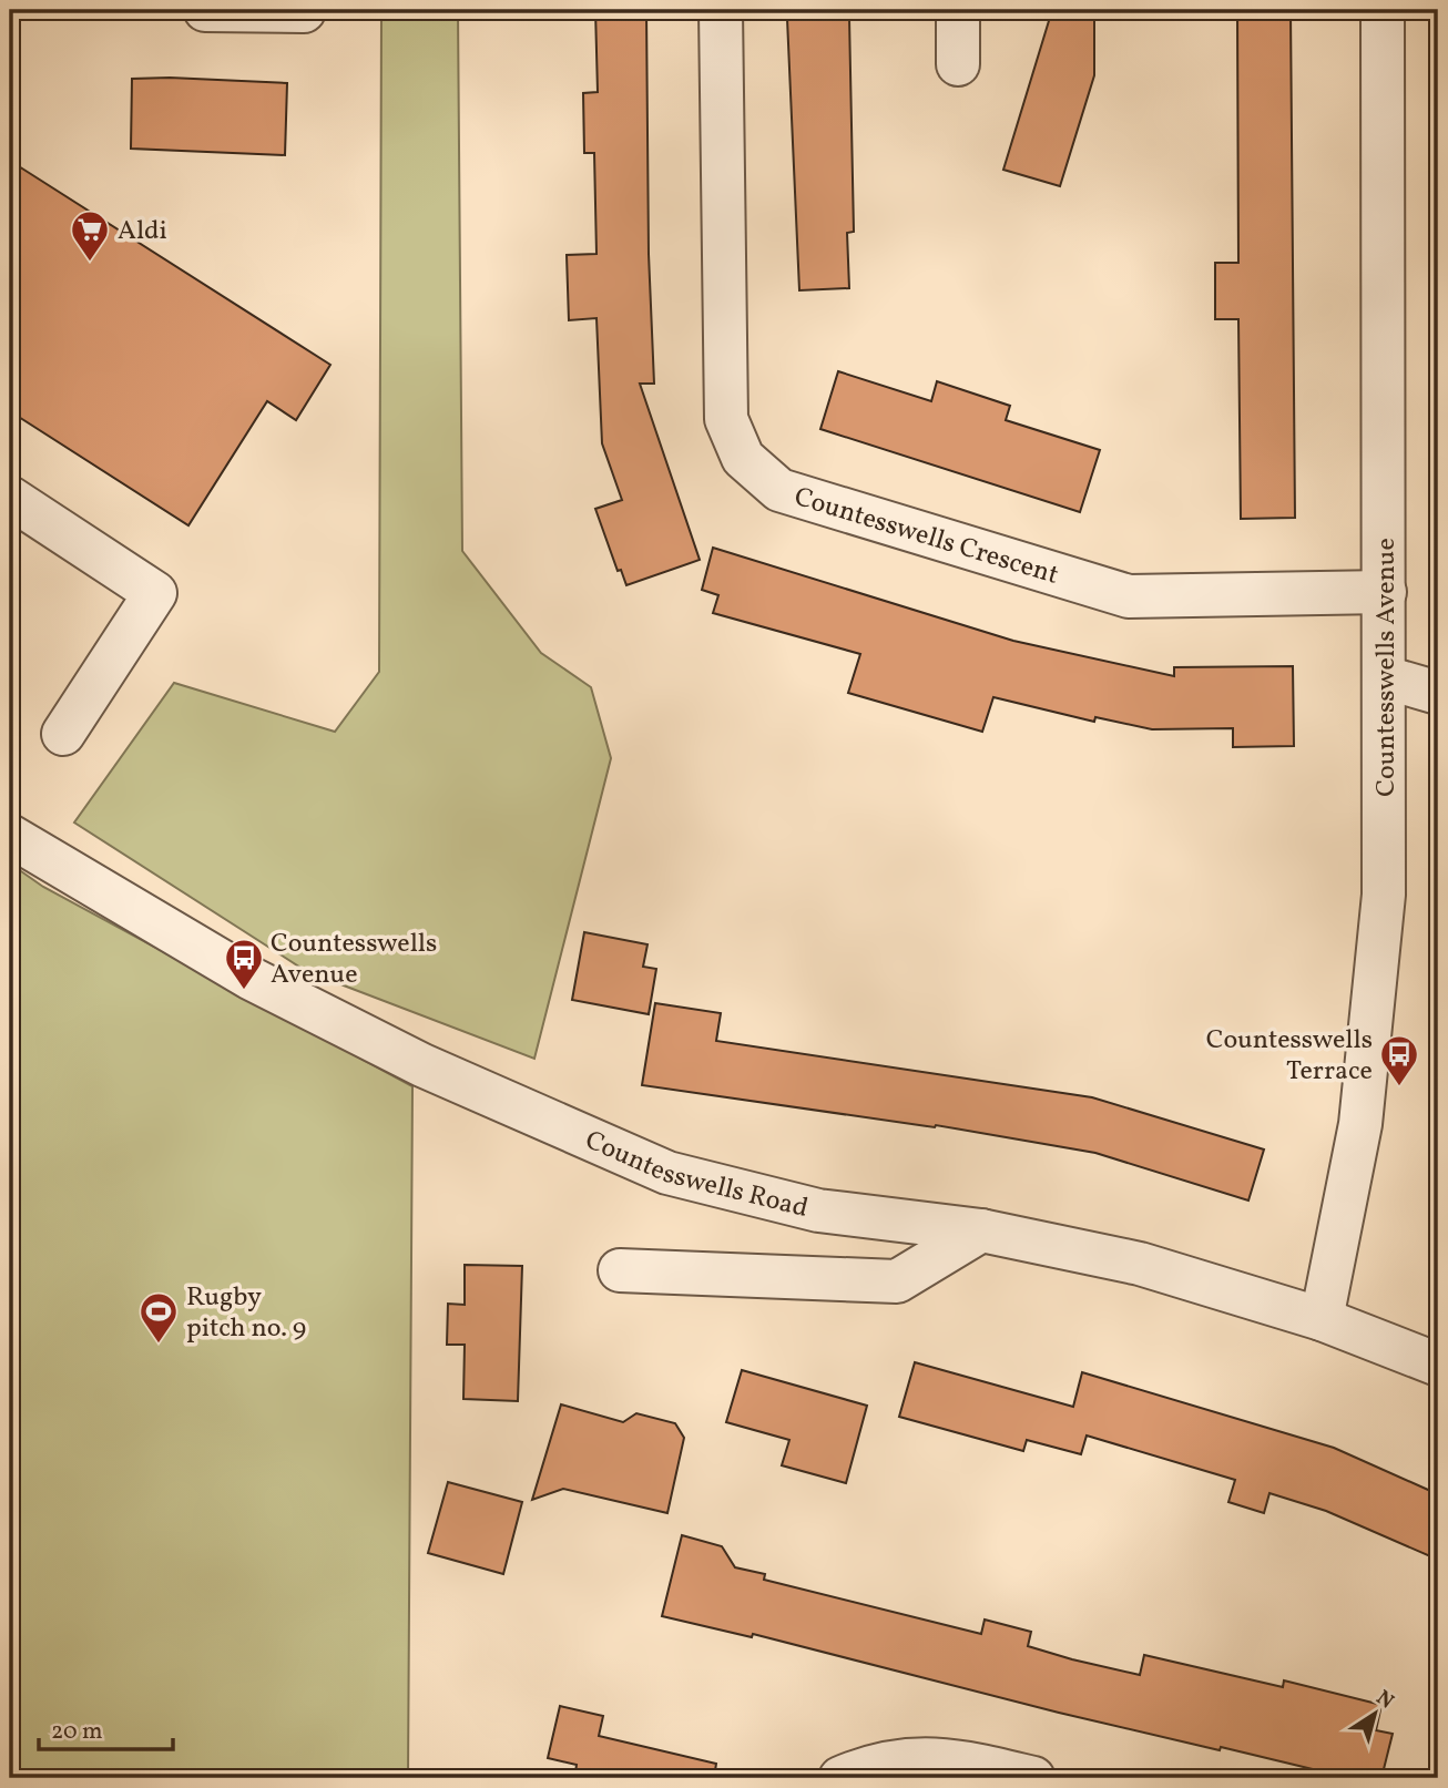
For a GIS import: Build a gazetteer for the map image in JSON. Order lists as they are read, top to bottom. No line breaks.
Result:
{"streets":{"street":["Countesswells Crescent","Countesswells Avenue","Countesswells Road"]},"crossings":[["Countesswells Crescent","Countesswells Avenue"],["Countesswells Avenue","Countesswells Road"]],"places":{"supermarket":["Aldi"],"bus stop":["Countesswells Avenue","Countesswells Terrace"],"sports":["Rugby pitch no. 9"]},"scale_bar":"20 m","north":"top right"}
